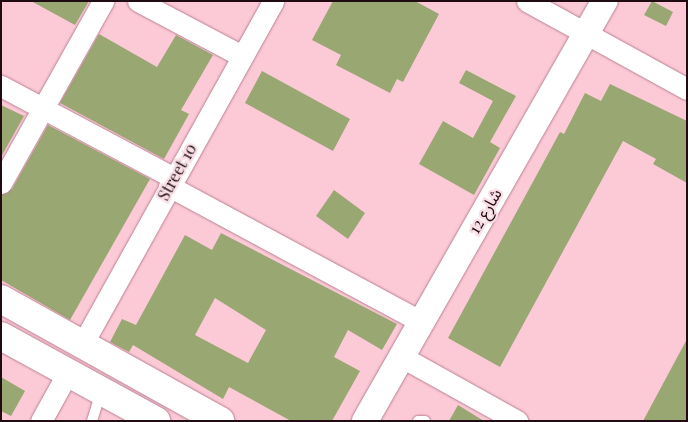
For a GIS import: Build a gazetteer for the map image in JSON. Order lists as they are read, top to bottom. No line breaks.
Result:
{"streets":{"street":["Street 10","شارع 12"]}}
